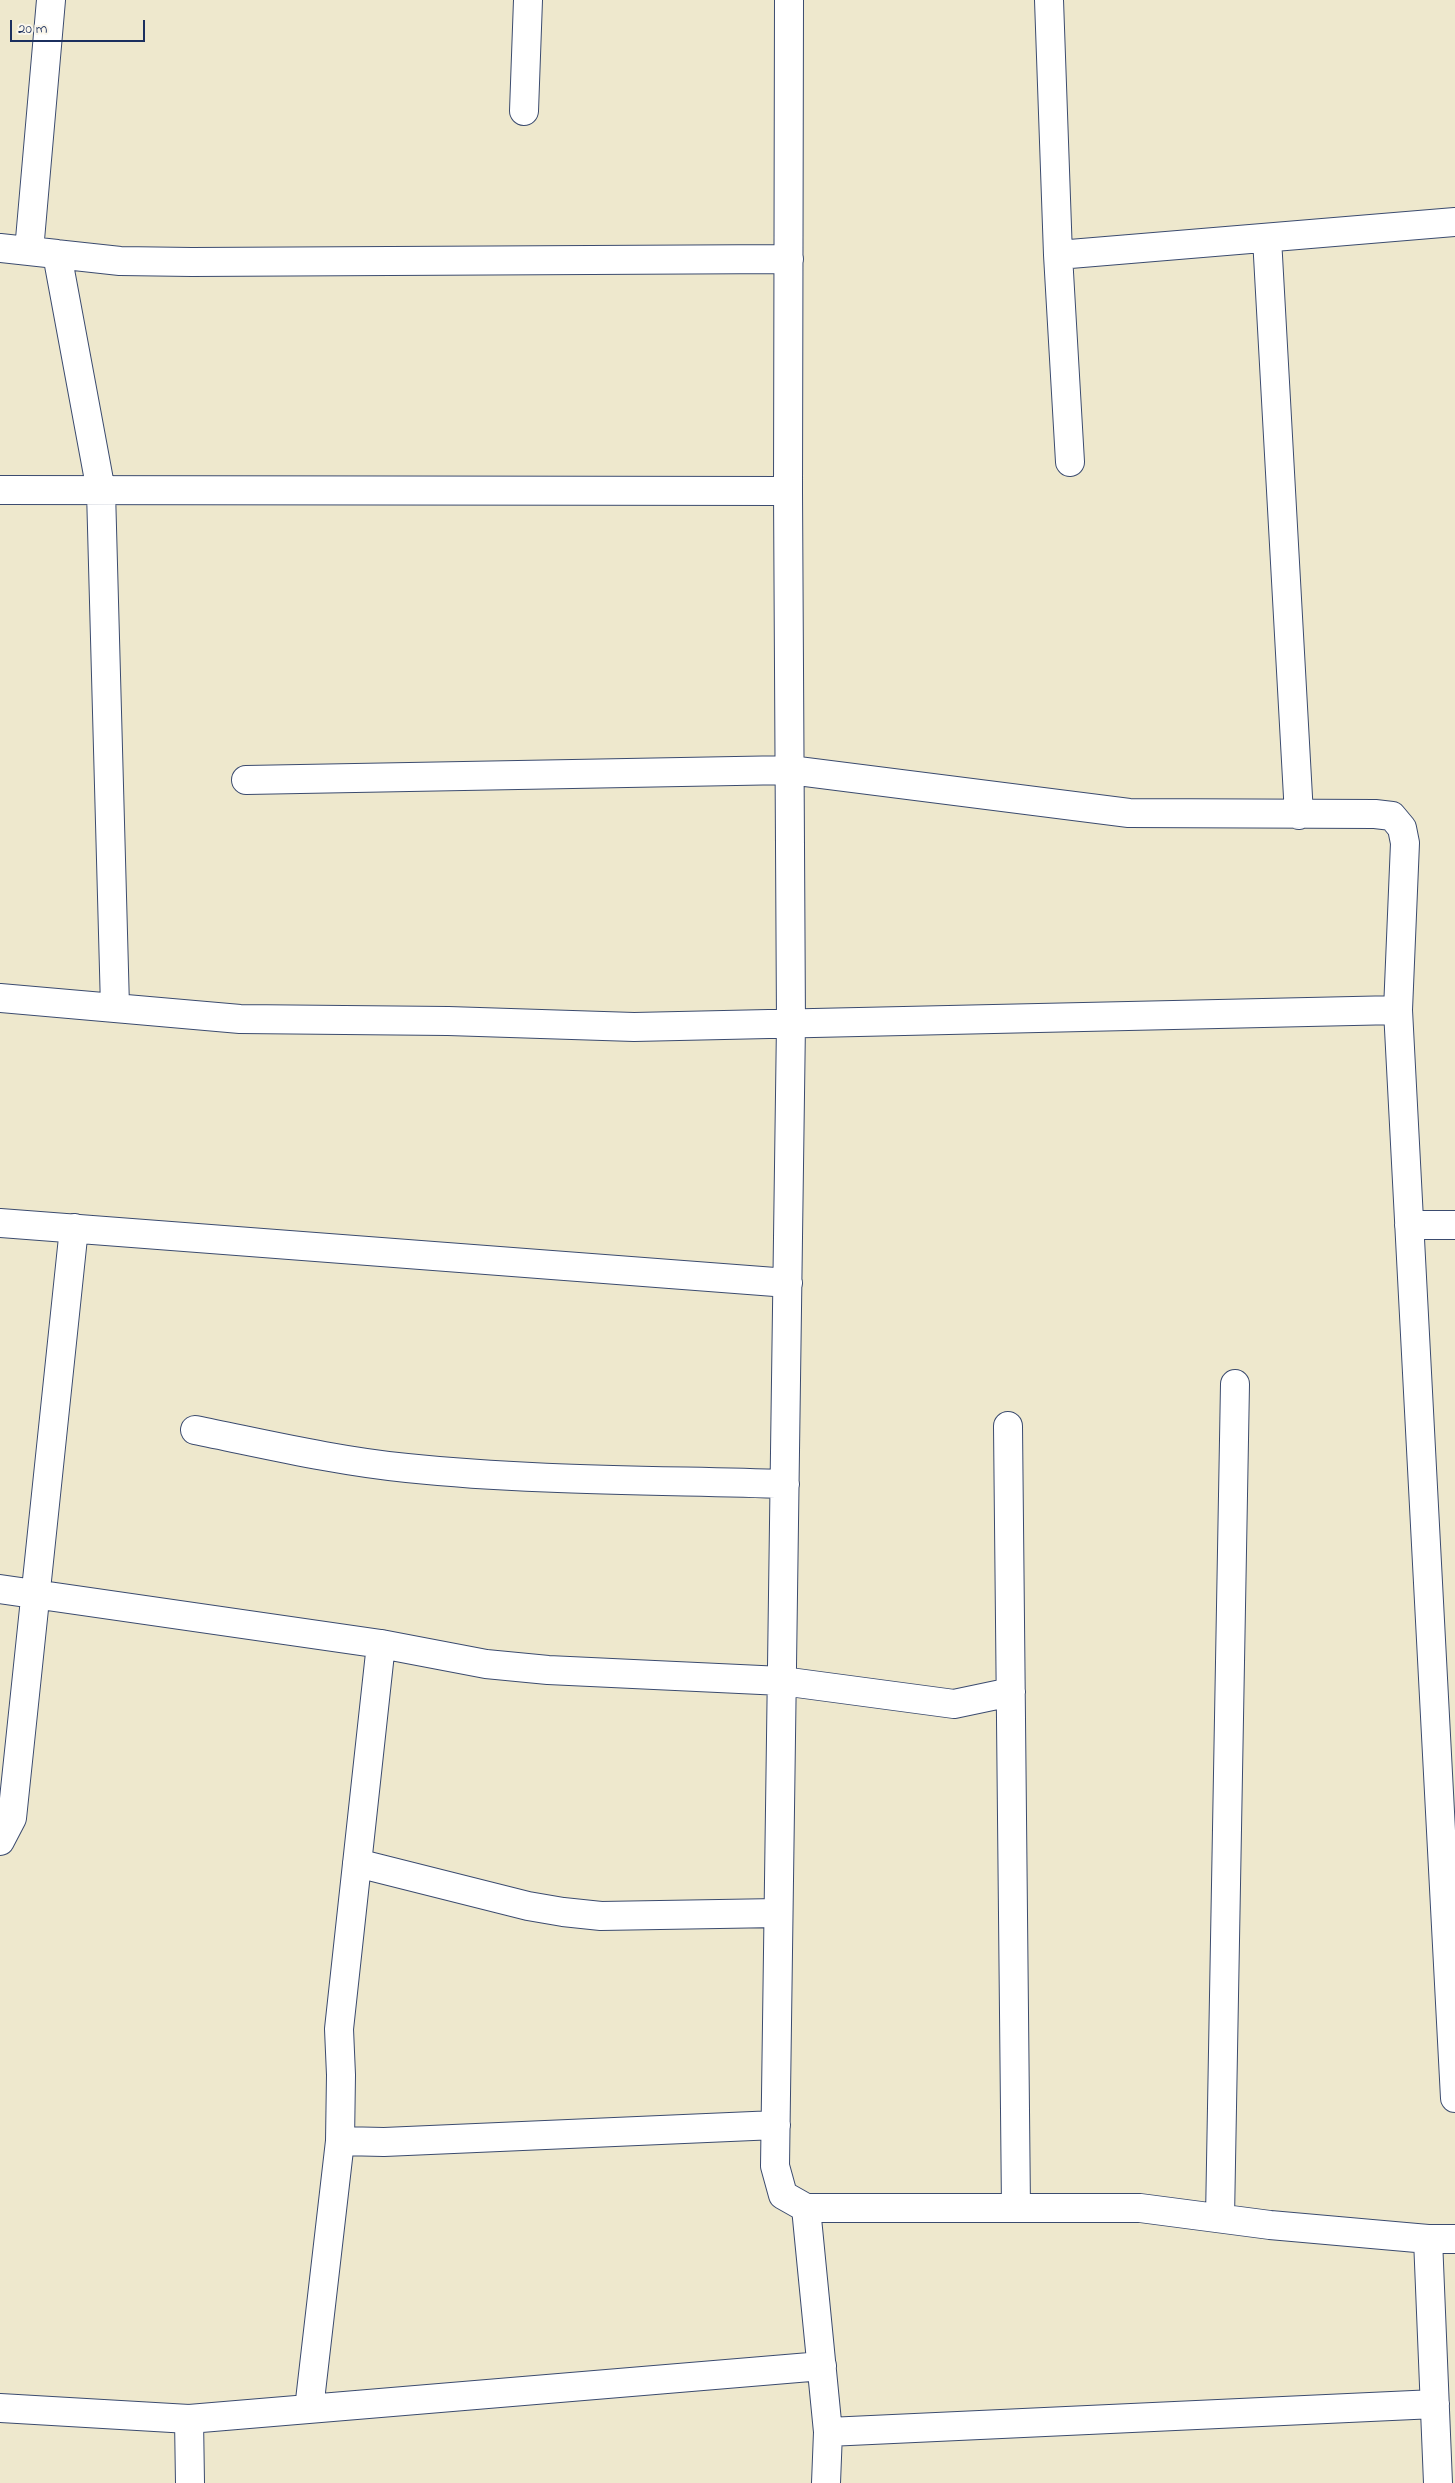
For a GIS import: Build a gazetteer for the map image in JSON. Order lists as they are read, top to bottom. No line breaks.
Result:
{"scale_bar":"20 m"}
